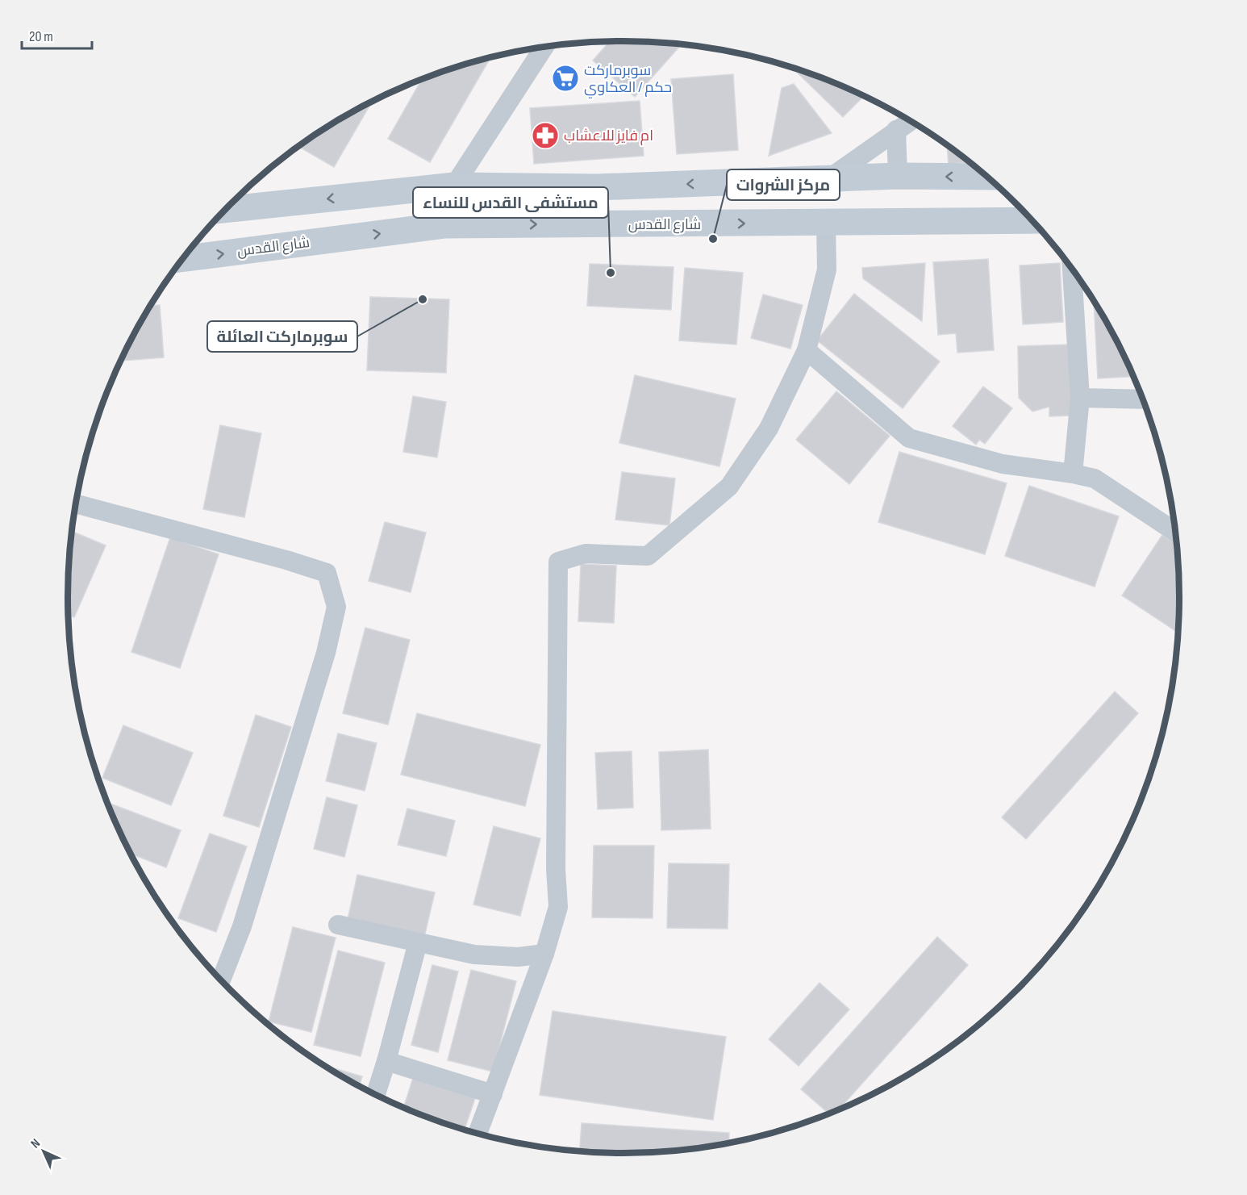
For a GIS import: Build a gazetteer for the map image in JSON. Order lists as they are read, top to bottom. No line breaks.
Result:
{"streets":{"main road":["شارع القدس"]},"places":{"supermarket":["سوبرماركت حكم / العكاوي"],"pharmacy":["ام فايز للاعشاب"],"other":["مركز الشروات","مستشفى القدس للنساء","سوبرماركت العائلة"]},"scale_bar":"20 m","north":"top left"}
